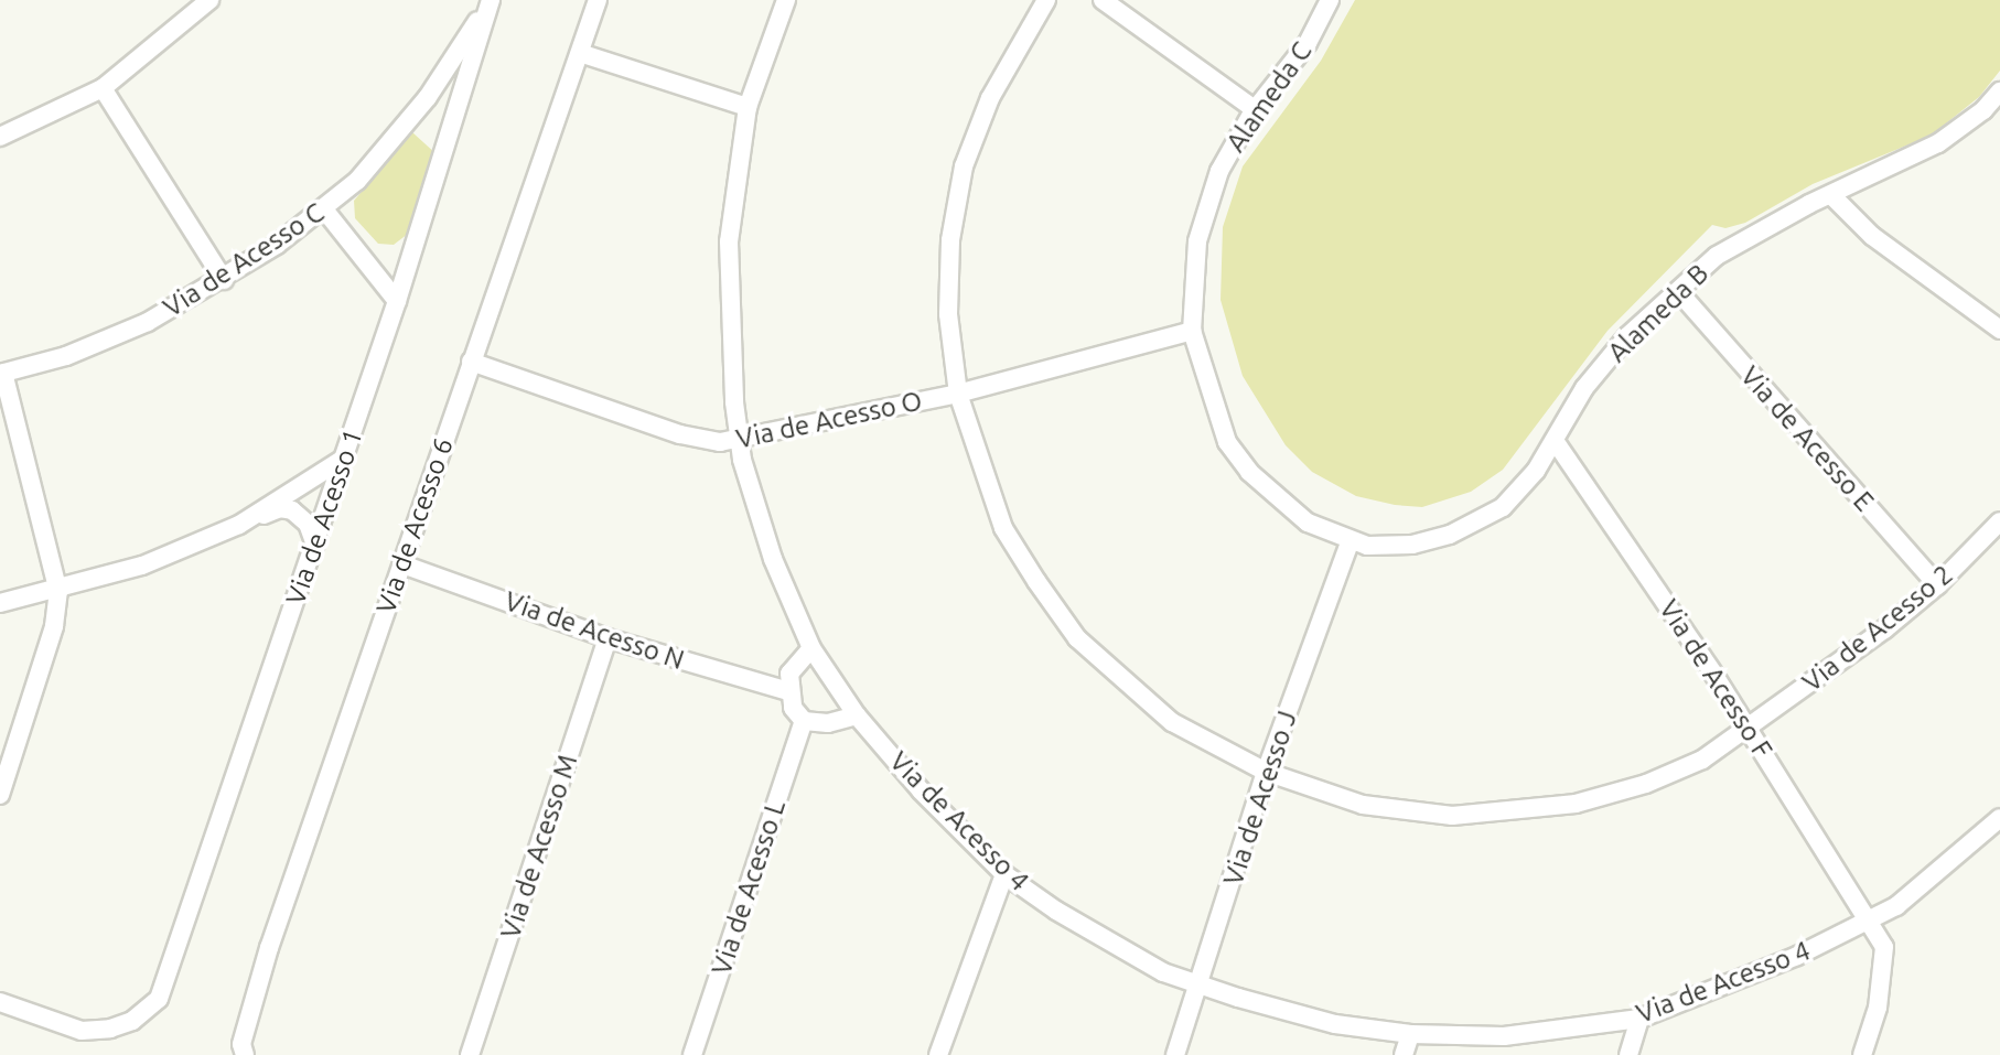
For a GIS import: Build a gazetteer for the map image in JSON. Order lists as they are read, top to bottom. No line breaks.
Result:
{"streets":{"street":["Alameda C","Via de Acesso C","Alameda B","Via de Acesso O","Via de Acesso E","Via de Acesso 1","Via de Acesso 6","Via de Acesso 2","Via de Acesso N","Via de Acesso F","Via de Acesso J","Via de Acesso 4","Via de Acesso M","Via de Acesso L"]},"crossings":[["Alameda C","Alameda B"],["Alameda C","Via de Acesso O"],["Alameda C","Via de Acesso J"],["Via de Acesso C","Via de Acesso 1"],["Alameda B","Via de Acesso E"],["Alameda B","Via de Acesso F"],["Alameda B","Via de Acesso J"],["Via de Acesso O","Via de Acesso 6"],["Via de Acesso O","Via de Acesso 2"],["Via de Acesso O","Via de Acesso 4"],["Via de Acesso E","Via de Acesso 2"],["Via de Acesso 6","Via de Acesso N"],["Via de Acesso 2","Via de Acesso F"],["Via de Acesso 2","Via de Acesso J"],["Via de Acesso N","Via de Acesso M"],["Via de Acesso F","Via de Acesso 4"],["Via de Acesso J","Via de Acesso 4"]]}
